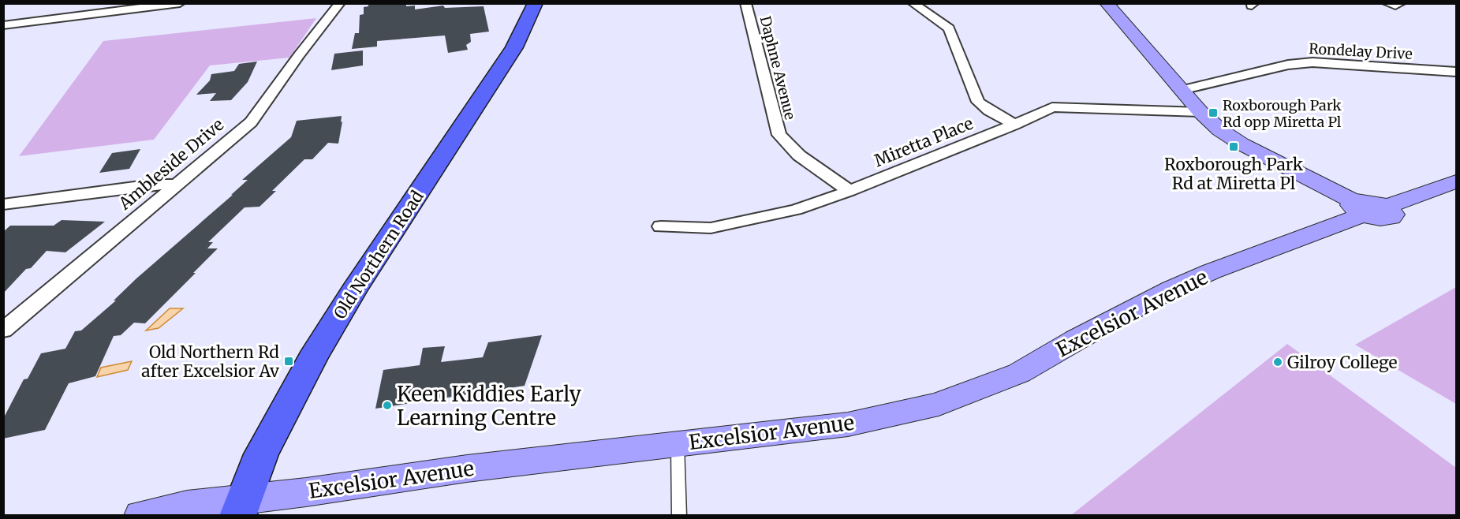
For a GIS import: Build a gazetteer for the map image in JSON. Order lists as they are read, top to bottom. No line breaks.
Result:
{"streets":{"main road":["Old Northern Road"],"street":["Rondelay Drive","Daphne Avenue","Miretta Place","Ambleside Drive","Excelsior Avenue"]},"crossings":[["Daphne Avenue","Miretta Place"],["Old Northern Road","Excelsior Avenue"]],"places":{"transit":["Roxborough Park Rd opp Miretta Pl","Roxborough Park Rd at Miretta Pl","Old Northern Rd after Excelsior Av"],"other":["Gilroy College","Keen Kiddies Early Learning Centre"]}}
